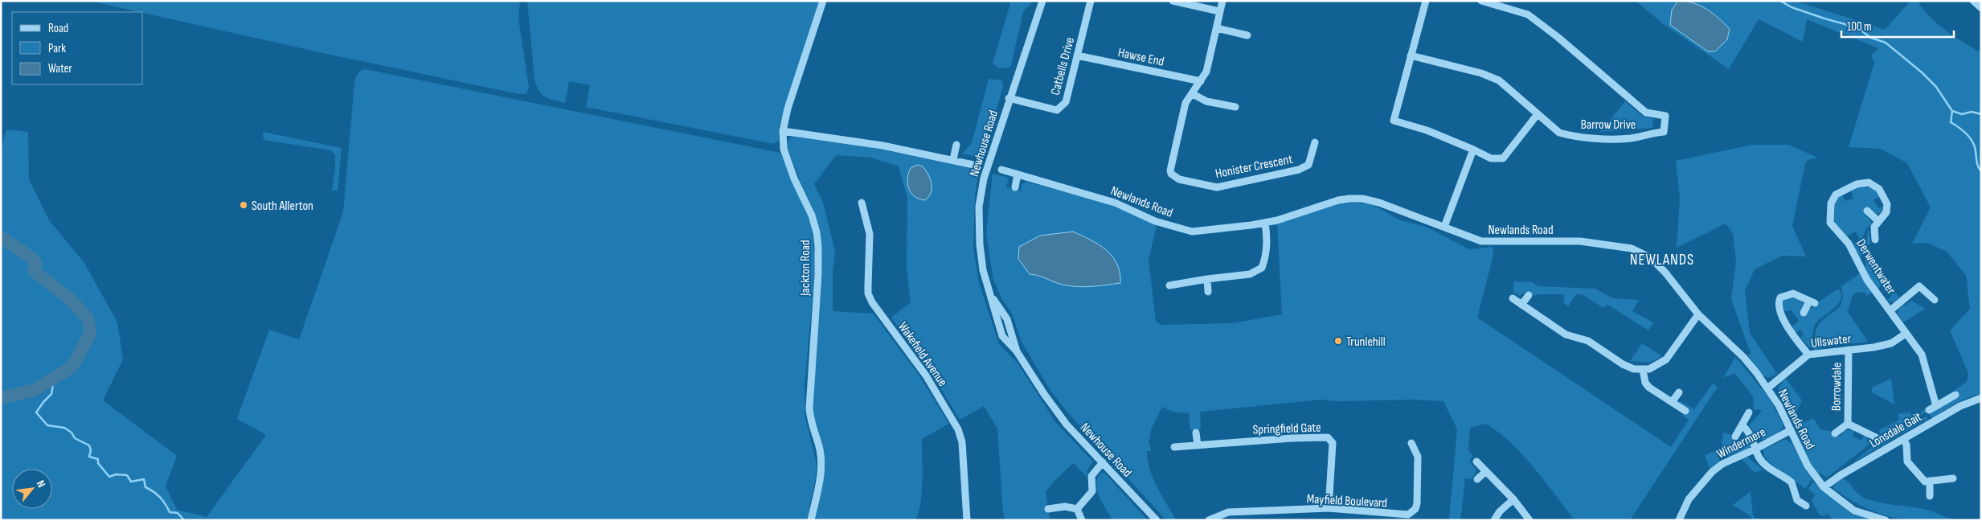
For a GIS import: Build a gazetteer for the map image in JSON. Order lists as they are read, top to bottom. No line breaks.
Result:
{"streets":{"street":["Hawse End","Catbells Drive","Barrow Drive","Newhouse Road","Honister Crescent","Newlands Road","Derwentwater","Jackton Road","Ullswater","Wakefield Avenue","Borrowdale","Springfield Gate","Lonsdale Gait","Windermere","Mayfield Boulevard"]},"crossings":[["Hawse End","Catbells Drive"],["Hawse End","Honister Crescent"],["Catbells Drive","Newhouse Road"],["Newlands Road","Ullswater"],["Newlands Road","Lonsdale Gait"],["Newlands Road","Windermere"],["Derwentwater","Ullswater"],["Ullswater","Borrowdale"],["Springfield Gate","Mayfield Boulevard"]],"districts":["NEWLANDS"],"places":["South Allerton","Trunlehill"],"legend":["Road","Park","Water"],"scale_bar":"100 m","north":"top right"}
